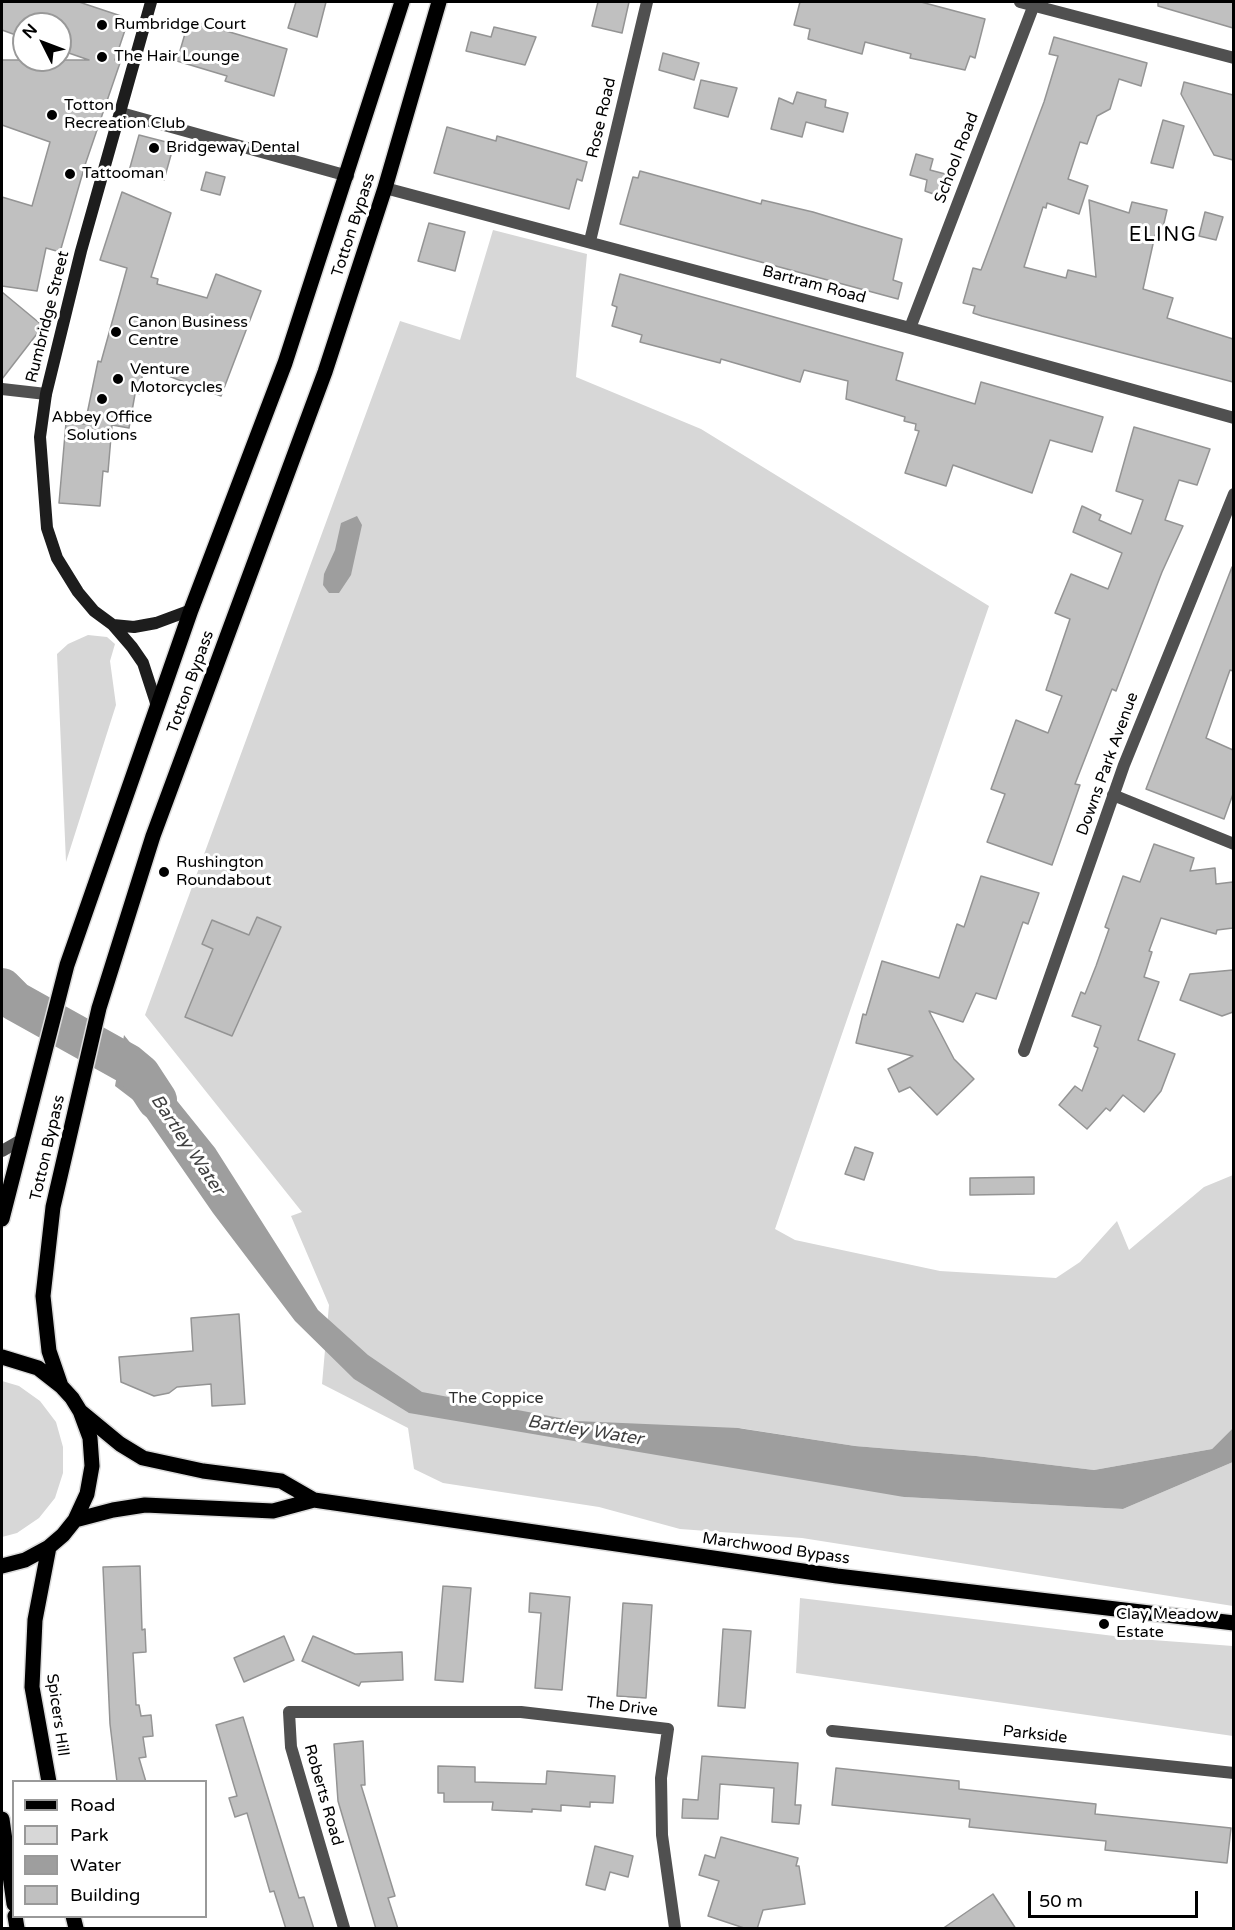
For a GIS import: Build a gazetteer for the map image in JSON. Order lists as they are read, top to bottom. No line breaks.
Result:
{"streets":{"main road":["Totton Bypass","Rumbridge Street","Marchwood Bypass","Spicers Hill"],"street":["Rose Road","School Road","Bartram Road","Downs Park Avenue","The Drive","Parkside","Roberts Road"]},"crossings":[["Rose Road","Bartram Road"],["School Road","Bartram Road"],["Totton Bypass","Bartram Road"],["Totton Bypass","Rumbridge Street"],["The Drive","Roberts Road"]],"districts":["ELING"],"water":["Bartley Water"],"parks":["The Coppice"],"places":["Rumbridge Court","The Hair Lounge","Totton Recreation Club","Bridgeway Dental","Tattooman","Canon Business Centre","Venture Motorcycles","Abbey Office Solutions","Rushington Roundabout","Clay Meadow Estate"],"legend":["Road","Park","Water","Building"],"scale_bar":"50 m","north":"top left"}
